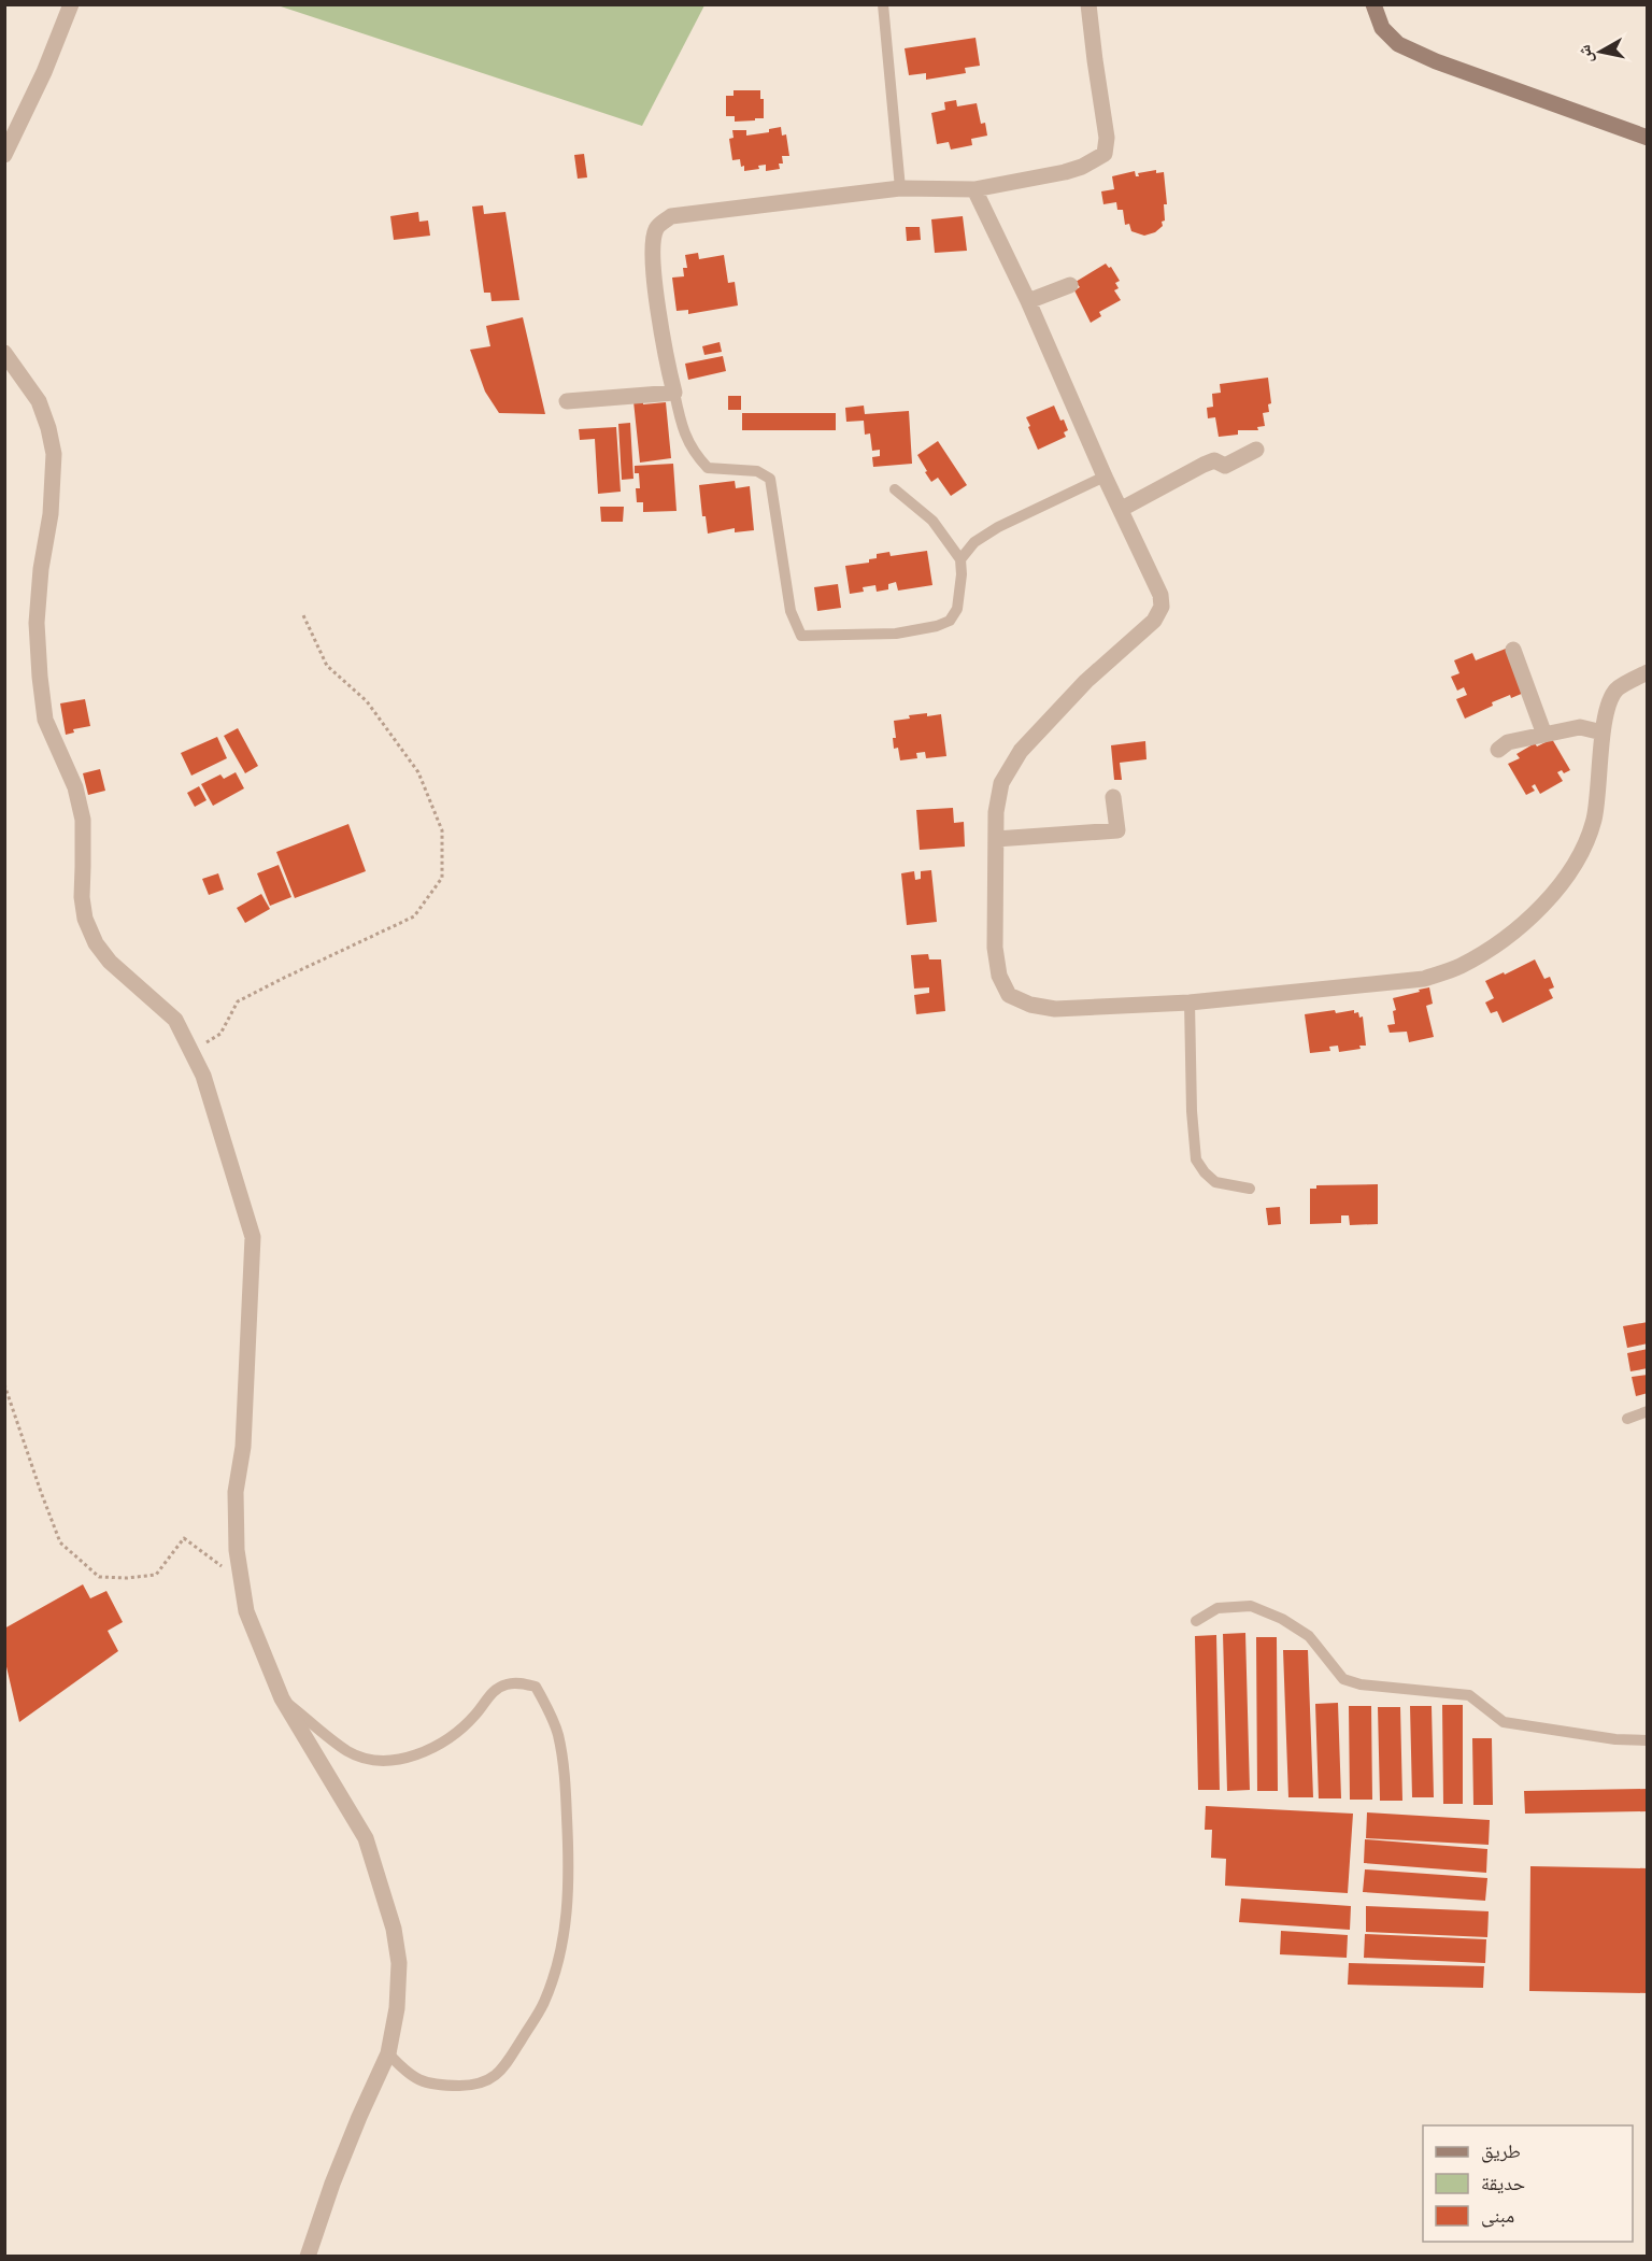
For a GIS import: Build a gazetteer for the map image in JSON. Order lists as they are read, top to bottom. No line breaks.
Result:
{"legend":["طريق","حديقة","مبنى"],"north":"left"}
